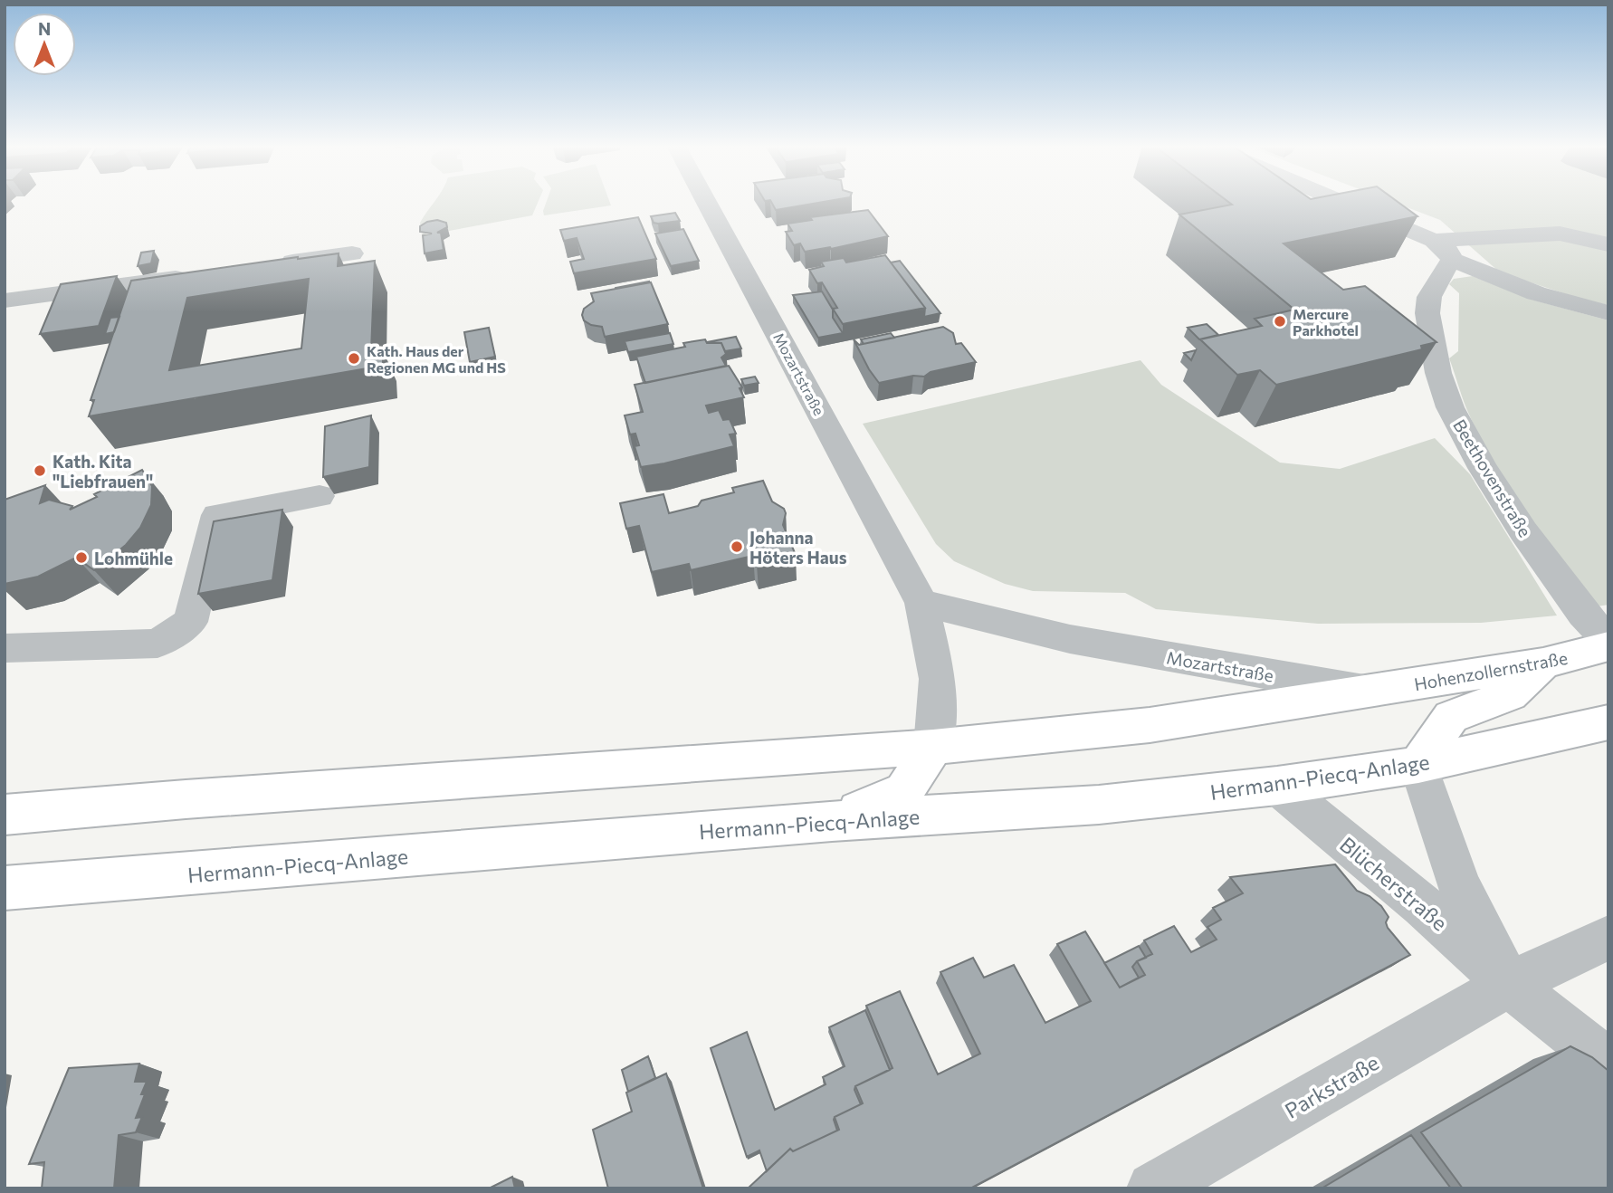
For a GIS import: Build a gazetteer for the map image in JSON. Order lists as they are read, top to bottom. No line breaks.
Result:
{"streets":{"main road":["Hohenzollernstraße","Hermann-Piecq-Anlage"],"street":["Mozartstraße","Beethovenstraße","Blücherstraße","Parkstraße"]},"crossings":[["Mozartstraße","Hohenzollernstraße"],["Hermann-Piecq-Anlage","Blücherstraße"],["Blücherstraße","Parkstraße"]],"places":["Mercure Parkhotel","Kath. Haus der Regionen MG und HS","Kath. Kita \"Liebfrauen\"","Johanna Höters Haus","Lohmühle"],"north":"top"}
